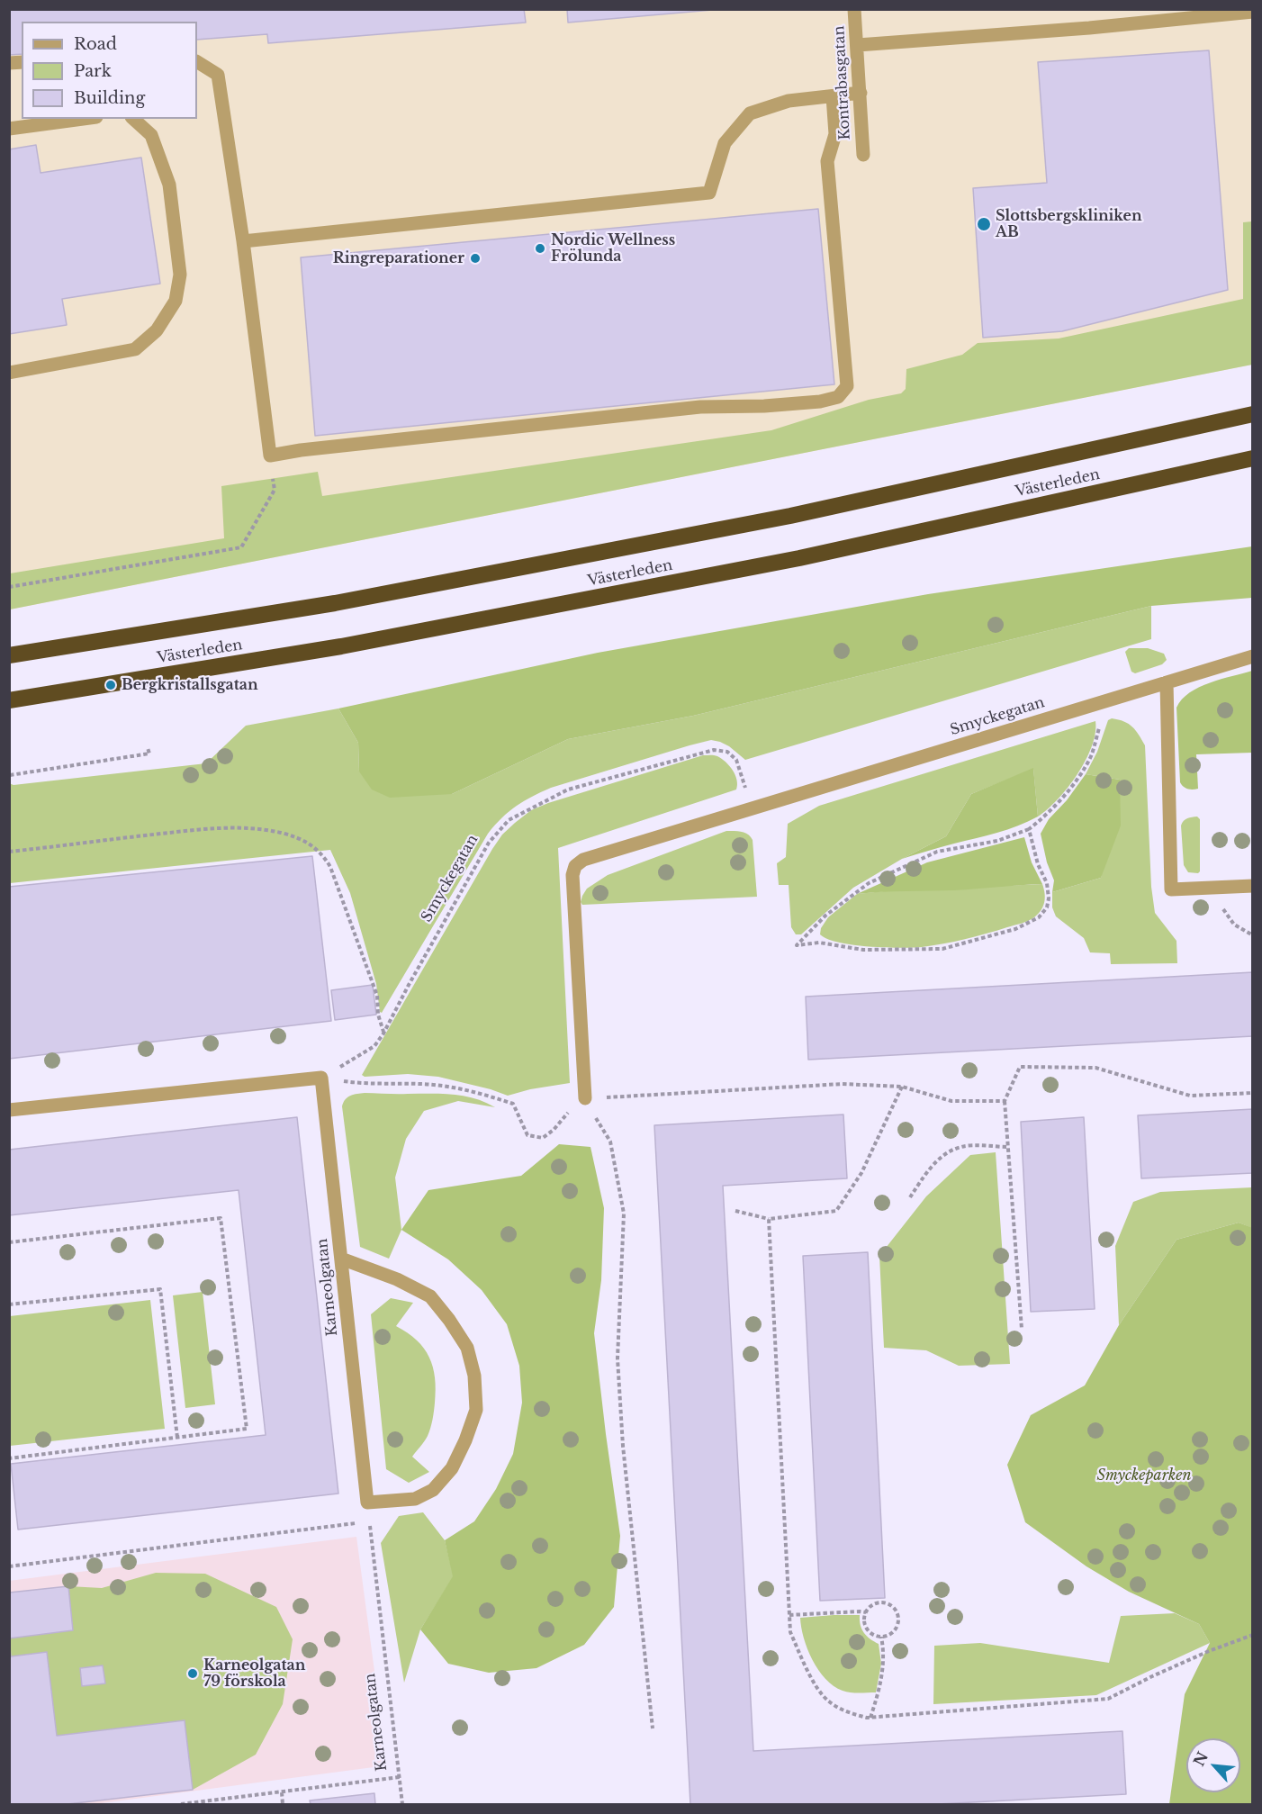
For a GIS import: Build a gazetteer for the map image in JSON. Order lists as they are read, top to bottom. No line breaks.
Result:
{"streets":{"highway":["Västerleden"],"street":["Kontrabasgatan","Smyckegatan","Karneolgatan"]},"crossings":[["Smyckegatan","Karneolgatan"]],"parks":["Smyckeparken"],"places":["Slottsbergskliniken AB","Nordic Wellness Frölunda","Ringreparationer","Bergkristallsgatan","Karneolgatan 79 förskola"],"legend":["Road","Park","Building"],"north":"top left"}
